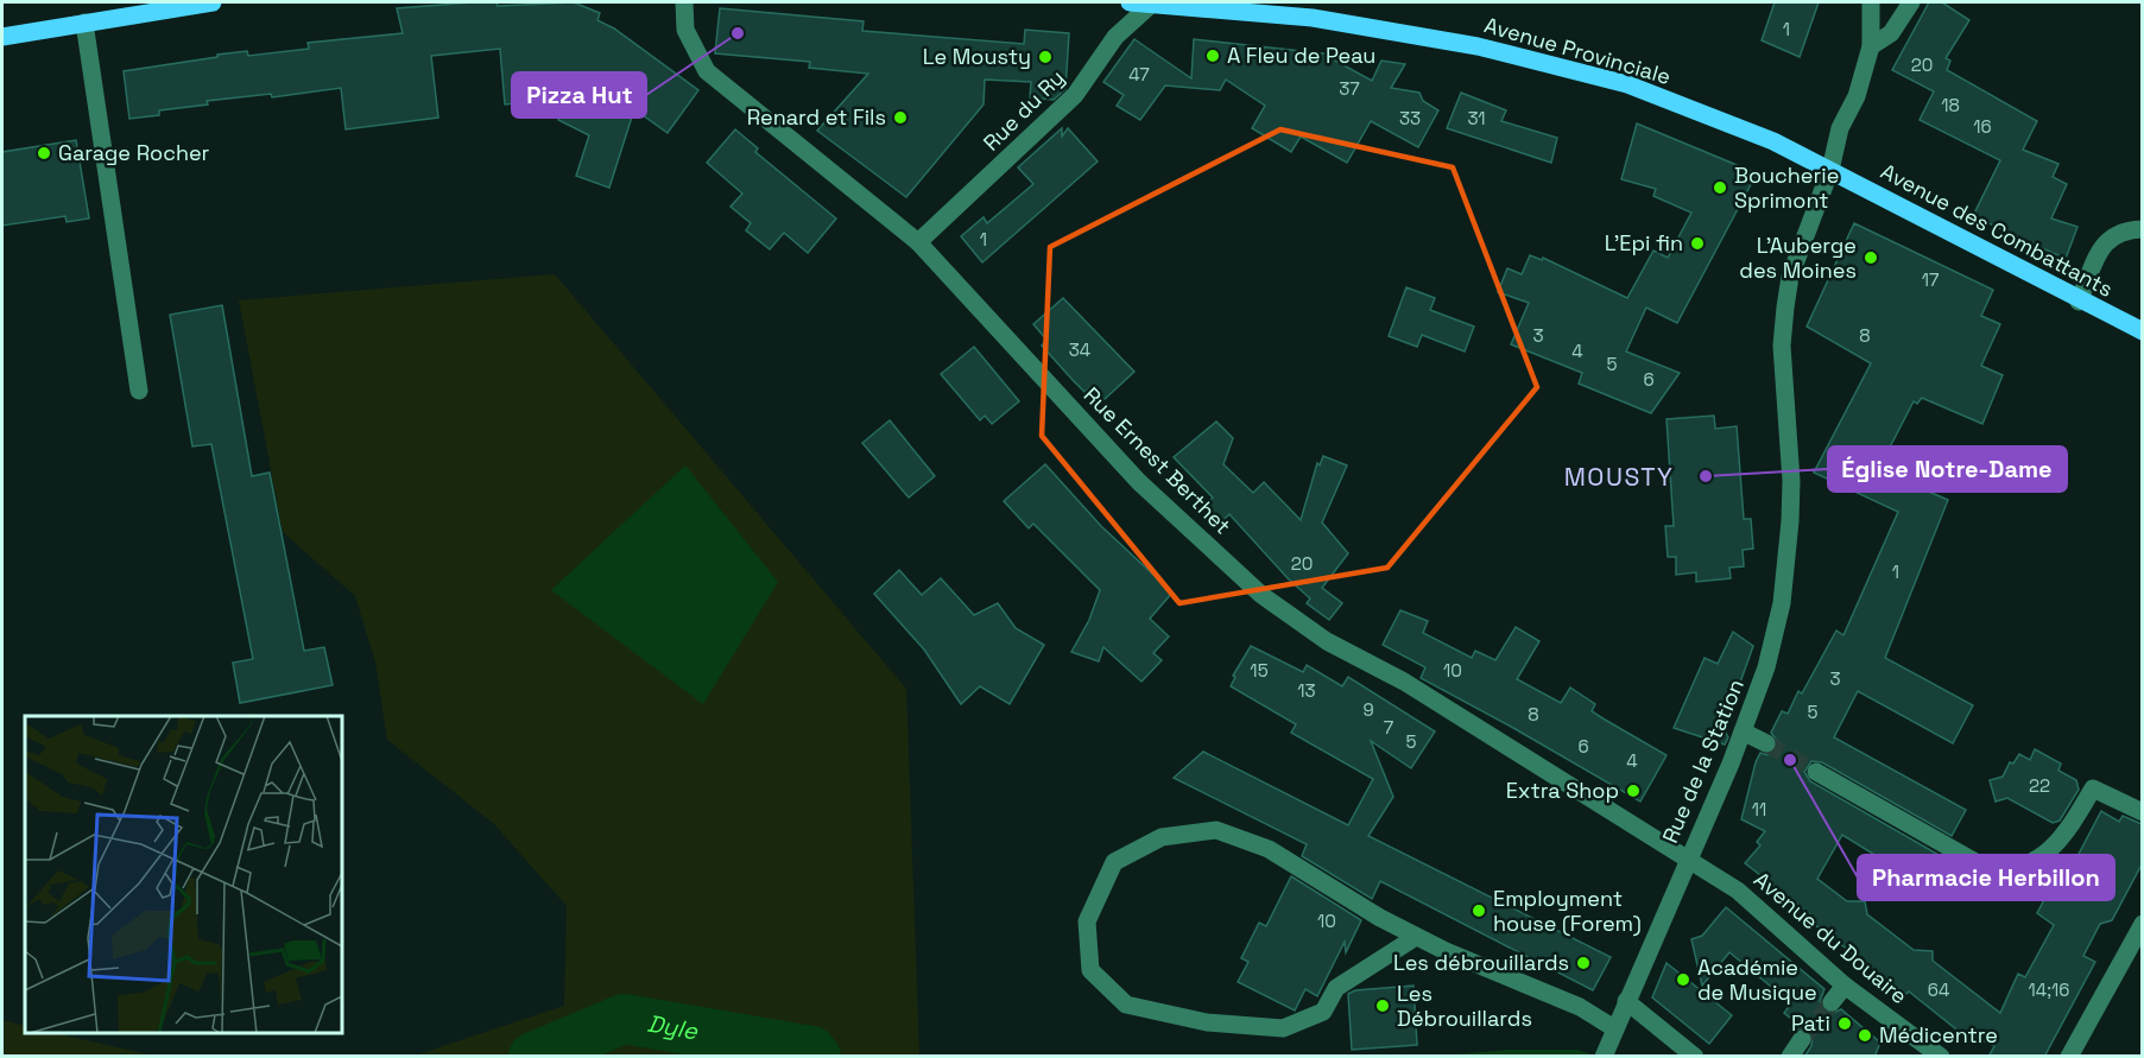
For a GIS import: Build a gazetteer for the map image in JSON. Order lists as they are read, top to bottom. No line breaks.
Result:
{"streets":{"main road":["Avenue Provinciale","Avenue des Combattants"],"street":["Rue du Ry","Rue Ernest Berthet","Rue de la Station","Avenue du Douaire"]},"crossings":[["Avenue Provinciale","Rue du Ry"],["Avenue Provinciale","Avenue des Combattants"],["Avenue Provinciale","Rue de la Station"],["Rue du Ry","Rue Ernest Berthet"],["Avenue des Combattants","Rue de la Station"],["Rue Ernest Berthet","Rue de la Station"],["Rue Ernest Berthet","Avenue du Douaire"],["Rue de la Station","Avenue du Douaire"]],"districts":["MOUSTY"],"water":["Dyle"],"places":["Pizza Hut","A Fleu de Peau","Le Mousty","Renard et Fils","Garage Rocher","Boucherie Sprimont","L'Epi fin","L'Auberge des Moines","Église Notre-Dame","Pharmacie Herbillon","Extra Shop","Employment house (Forem)","Les débrouillards","Académie de Musique","Les Débrouillards","Pati","Médicentre"],"house_numbers":["1","20","47","37","18","33","31","16","1","17","3","8","34","4","5","6","20","1","15","10","3","13","9","5","8","7","5","6","4","22","11","10","64","14;16"]}
